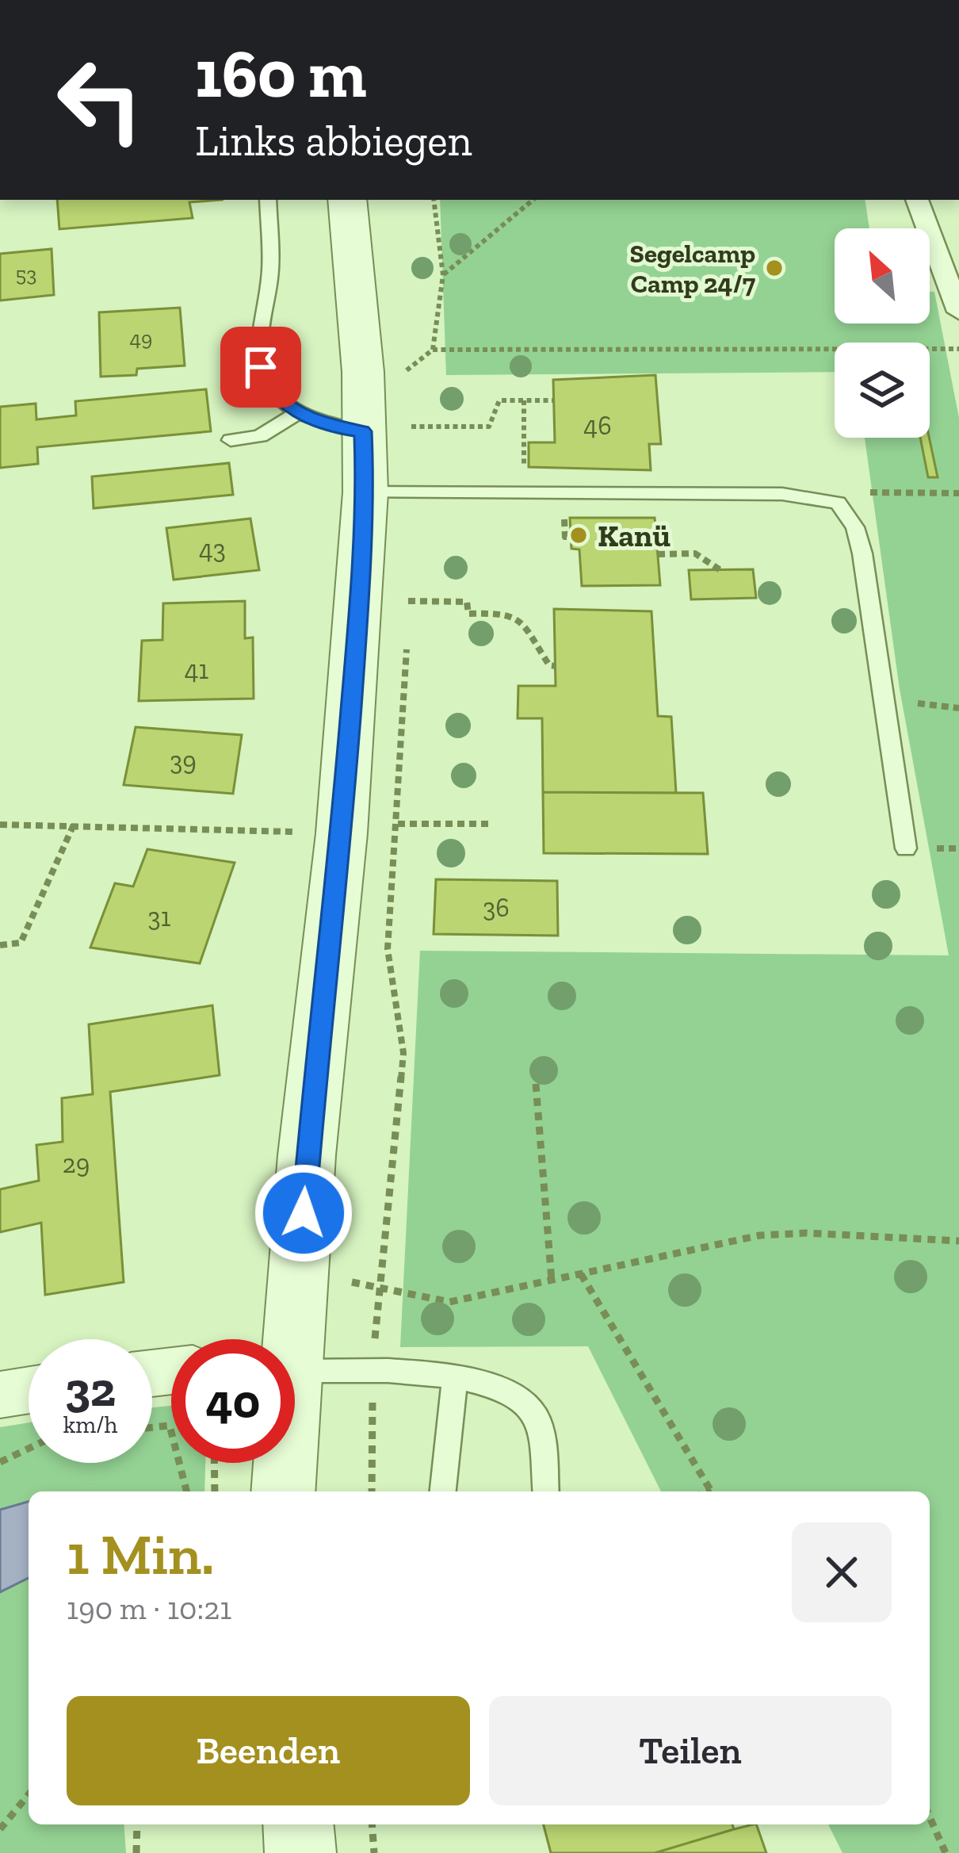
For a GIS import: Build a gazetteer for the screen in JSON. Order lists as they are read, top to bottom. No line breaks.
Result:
{"places":["Segelcamp Camp 24/7","Kanü"],"house_numbers":["53","49","46","43","41","39","36","31","29"],"north":"top left","page":{"turn":["160 m","Links abbiegen"],"speed":"32 km/h","limit":"40","heading":["1 Min.","190 m · 10:21"],"buttons":["Beenden","Teilen"]}}
